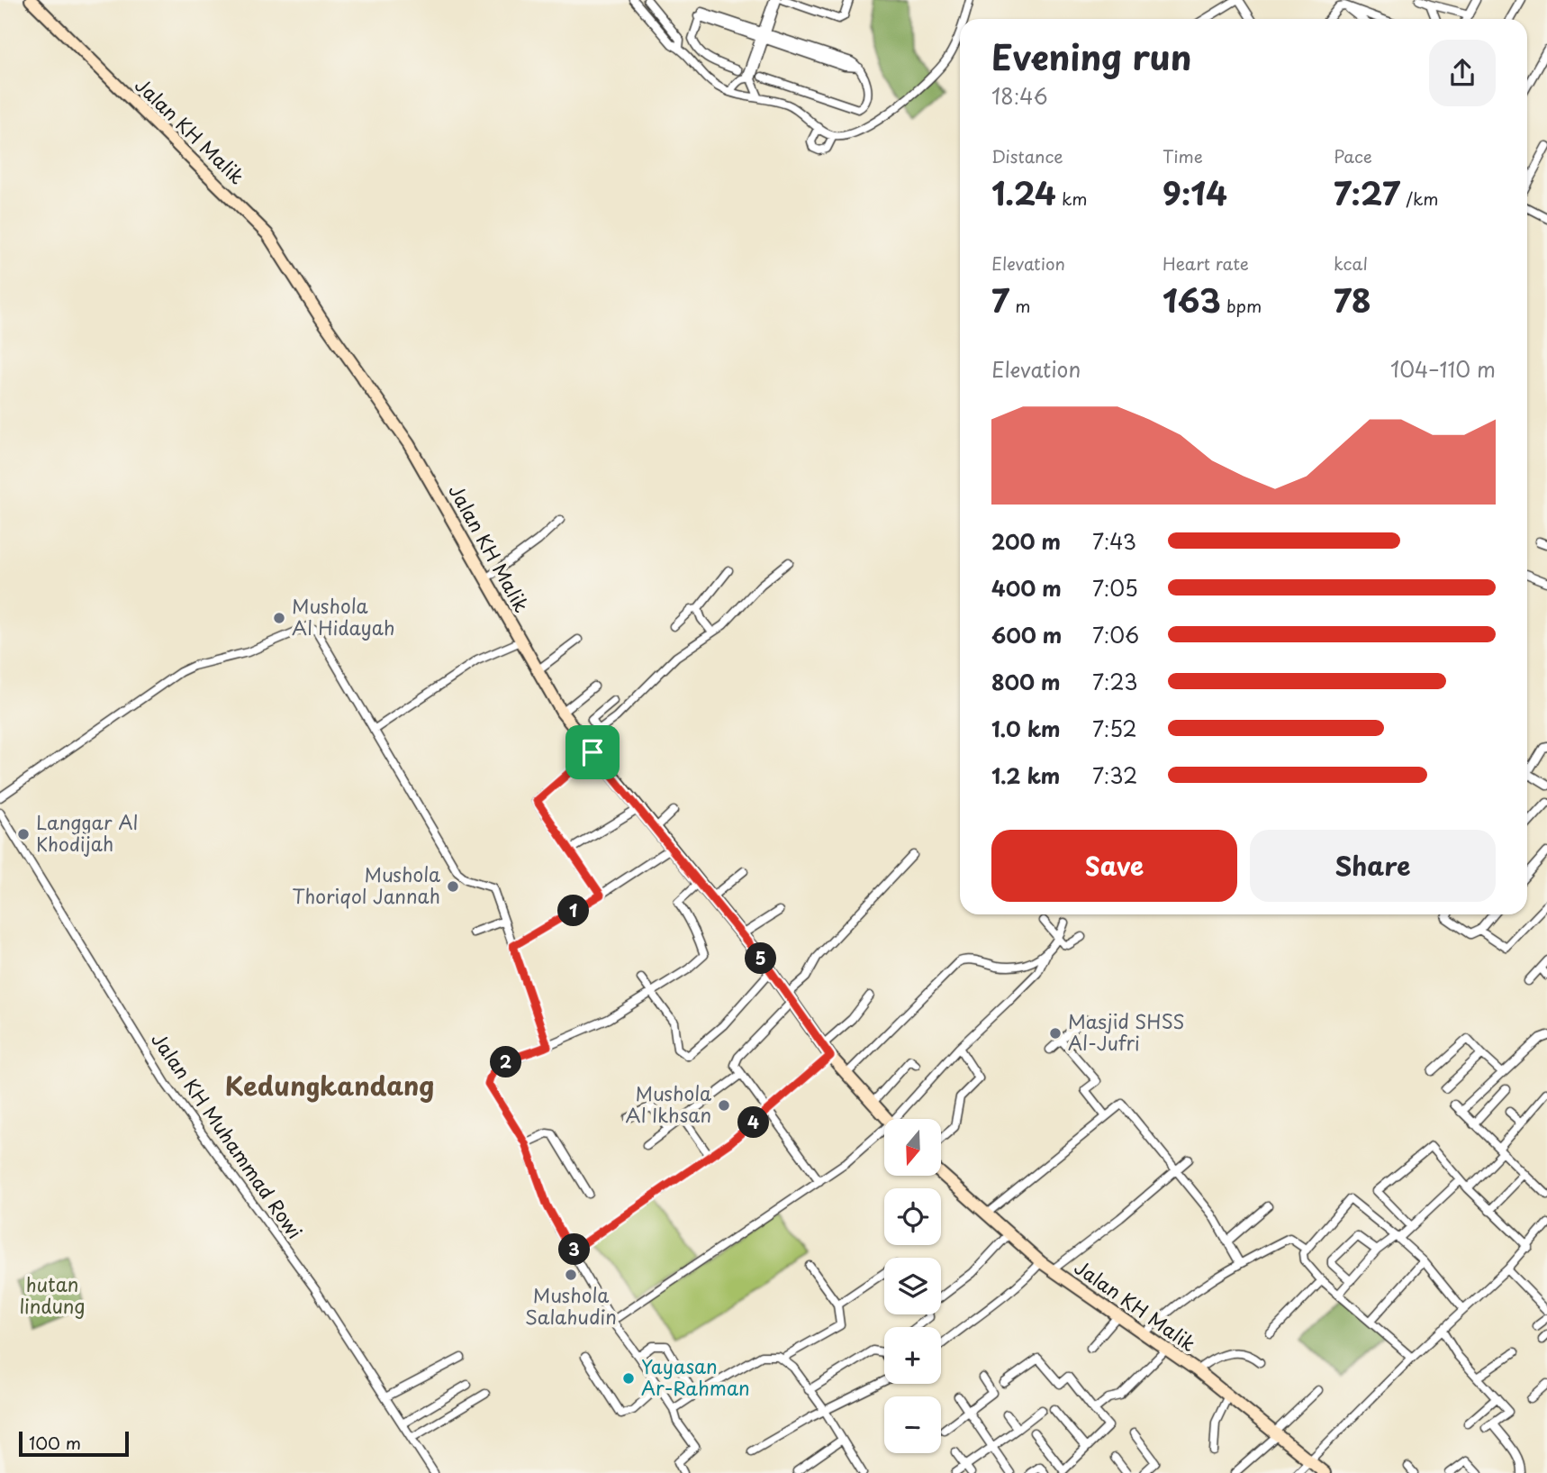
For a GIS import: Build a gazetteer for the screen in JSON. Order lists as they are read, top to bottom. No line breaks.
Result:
{"streets":{"street":["Jalan KH Malik","Jalan KH Muhammad Rowi"]},"districts":["Kedungkandang"],"parks":["hutan lindung"],"places":["Mushola Al Hidayah","Langgar Al Khodijah","Mushola Thoriqol Jannah","Masjid SHSS Al-Jufri","Mushola Al Ikhsan","Mushola Salahudin","Yayasan Ar-Rahman"],"scale_bar":"100 m","north":"bottom","page":{"heading":["Evening run","18:46"],"stats":[["Distance","1.24 km"],["Time","9:14"],["Pace","7:27 /km"],["Elevation","7 m"],["Heart rate","163 bpm"],["kcal","78"]],"chart":["Elevation","104–110 m"],"list":[{"name":"200 m","note":"7:43"},{"name":"400 m","note":"7:05"},{"name":"600 m","note":"7:06"},{"name":"800 m","note":"7:23"},{"name":"1.0 km","note":"7:52"},{"name":"1.2 km","note":"7:32"}],"buttons":["Save","Share"],"pins":["1","5","2","4","3"],"map_buttons":["+","−"],"scale":"100 m"}}
